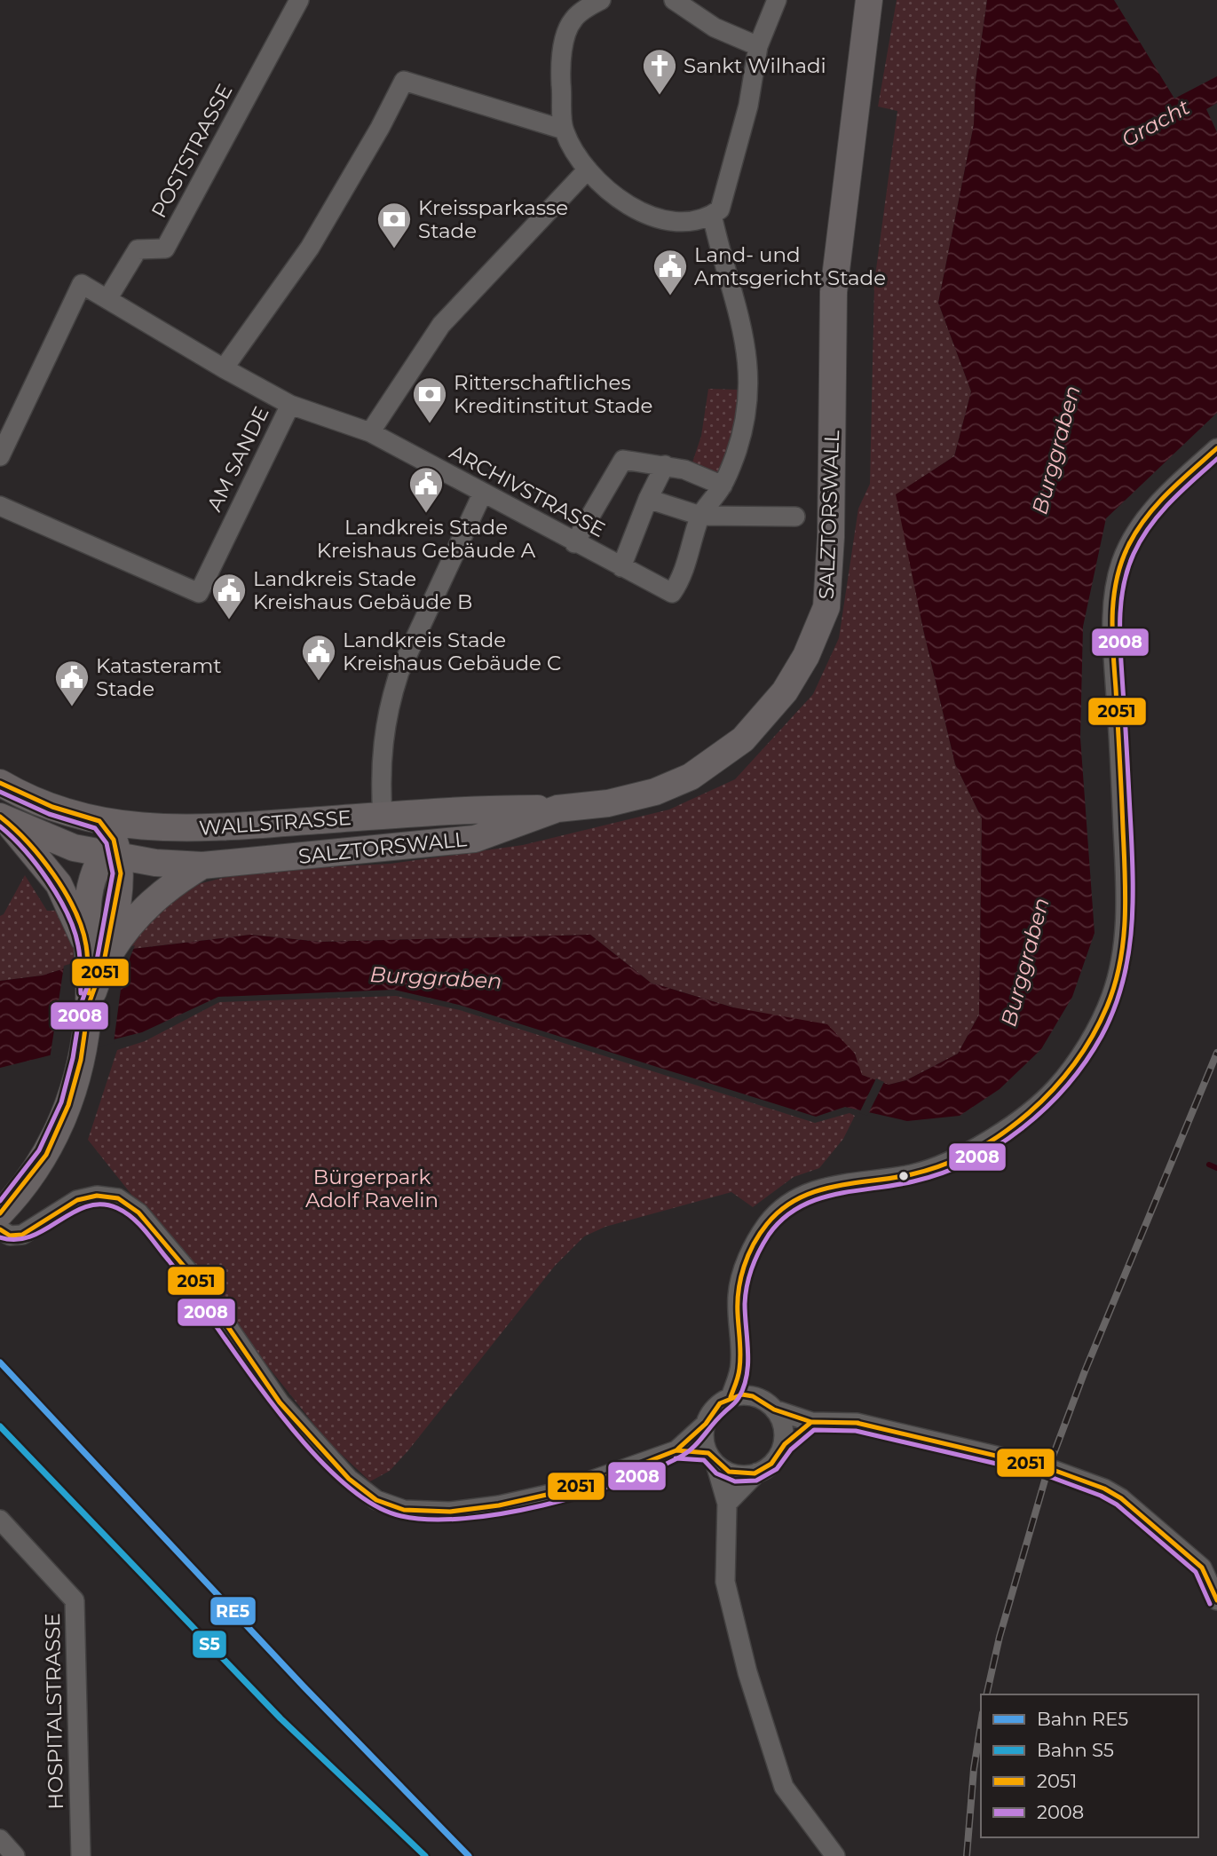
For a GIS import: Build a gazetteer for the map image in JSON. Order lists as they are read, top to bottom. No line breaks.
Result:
{"streets":{"main road":["SALZTORSWALL","WALLSTRASSE"],"street":["POSTSTRASSE","AM SANDE","ARCHIVSTRASSE","HOSPITALSTRASSE"]},"crossings":[["POSTSTRASSE","AM SANDE"],["AM SANDE","ARCHIVSTRASSE"],["SALZTORSWALL","WALLSTRASSE"]],"water":["Gracht","Burggraben"],"parks":["Bürgerpark Adolf Ravelin"],"places":{"church":["Sankt Wilhadi"],"bank":["Kreissparkasse Stade","Ritterschaftliches Kreditinstitut Stade"],"public building":["Land- und Amtsgericht Stade","Landkreis Stade Kreishaus Gebäude A","Landkreis Stade Kreishaus Gebäude B","Landkreis Stade Kreishaus Gebäude C","Katasteramt Stade"]},"lines":["transit line 2051","transit line 2008","rail line RE5","rail line S5"],"legend":["Bahn RE5","Bahn S5","2051","2008"]}
